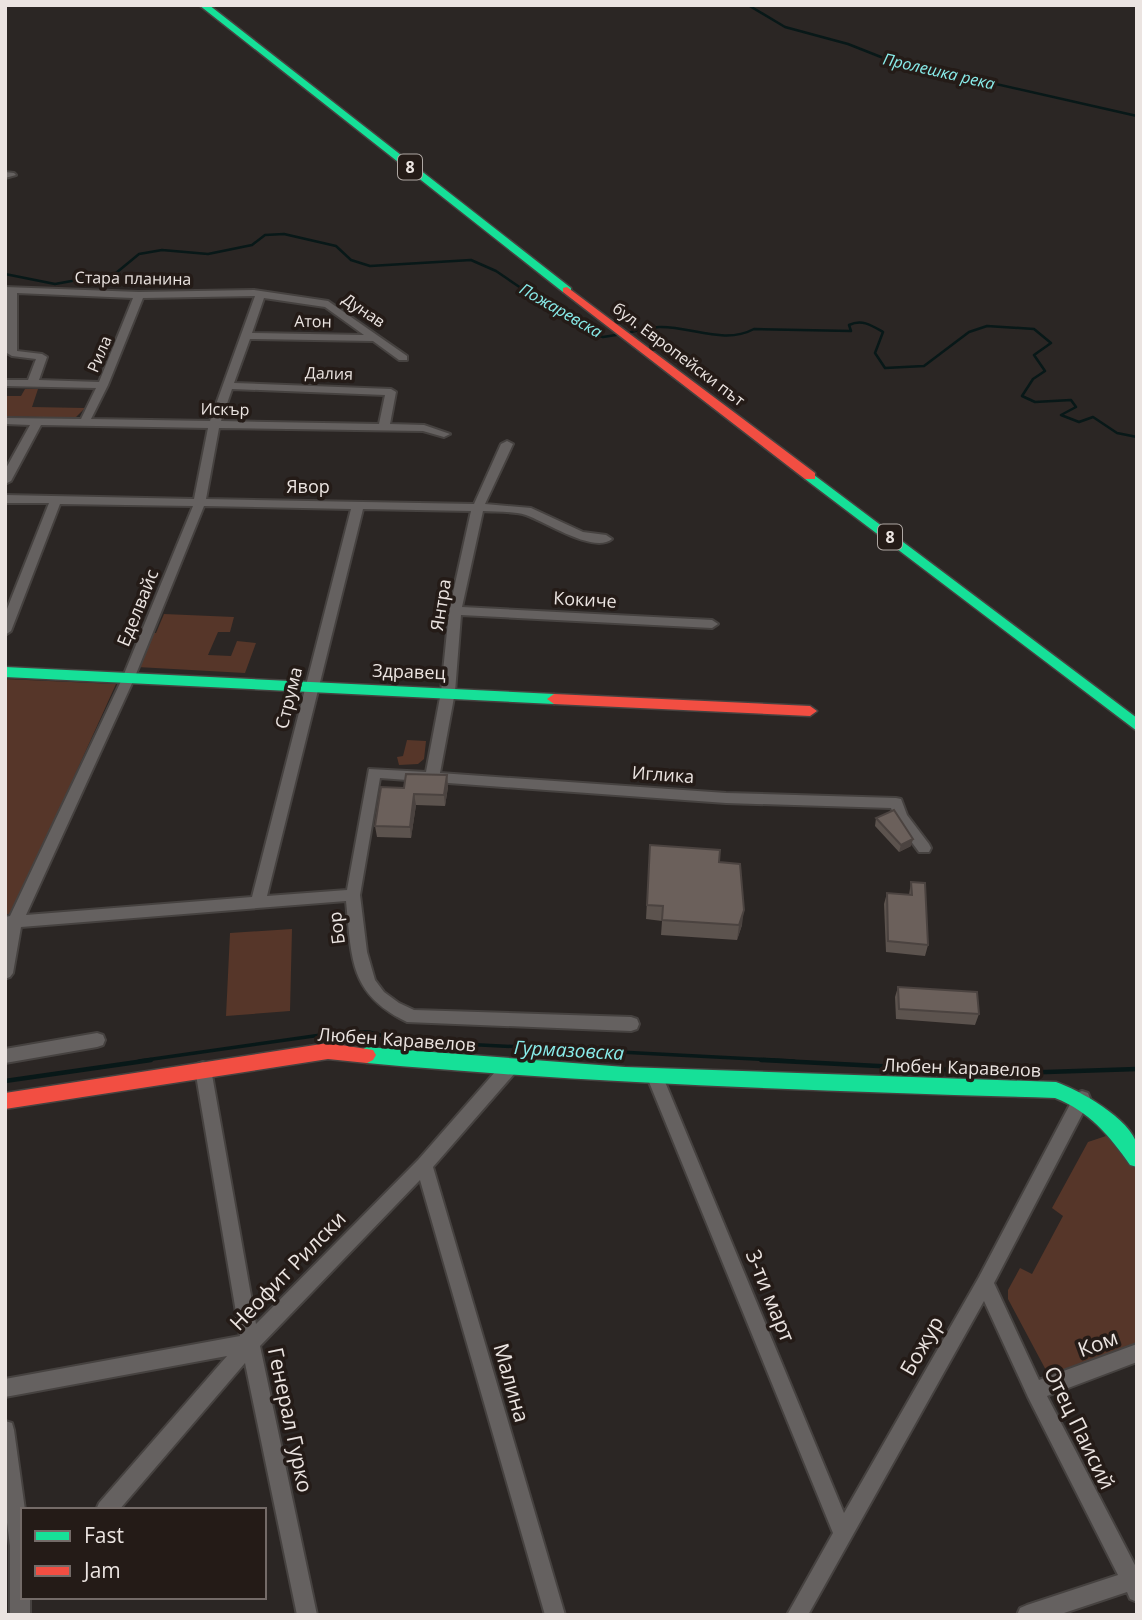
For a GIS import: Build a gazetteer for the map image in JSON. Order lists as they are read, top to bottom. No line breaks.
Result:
{"streets":{"main road":["8","бул. Европейски път","Здравец","Любен Каравелов"],"street":["Стара планина","Дунав","Атон","Рила","Далия","Искър","Явор","Кокиче","Янтра","Еделвайс","Струма","Иглика","Бор","Неофит Рилски","3-ти март","Ком","Божур","Малина","Генерал Гурко","Отец Паисий"]},"crossings":[["Стара планина","Дунав"],["Стара планина","Рила"],["Стара планина","Еделвайс"],["Дунав","Атон"],["Дунав","Еделвайс"],["Атон","Еделвайс"],["Рила","Искър"],["Далия","Искър"],["Далия","Еделвайс"],["Искър","Еделвайс"],["Явор","Янтра"],["Явор","Еделвайс"],["Явор","Струма"],["Кокиче","Янтра"],["Янтра","Здравец"],["Янтра","Иглика"],["Еделвайс","Здравец"],["Еделвайс","Бор"],["Здравец","Струма"],["Струма","Бор"],["Иглика","Бор"],["Любен Каравелов","Неофит Рилски"],["Любен Каравелов","3-ти март"],["Любен Каравелов","Божур"],["Любен Каравелов","Генерал Гурко"],["Неофит Рилски","Малина"],["Неофит Рилски","Генерал Гурко"],["3-ти март","Божур"],["Ком","Отец Паисий"],["Божур","Отец Паисий"]],"water":["Пролешка река","Пожаревска","Гурмазовска"],"legend":["Fast","Jam"]}
